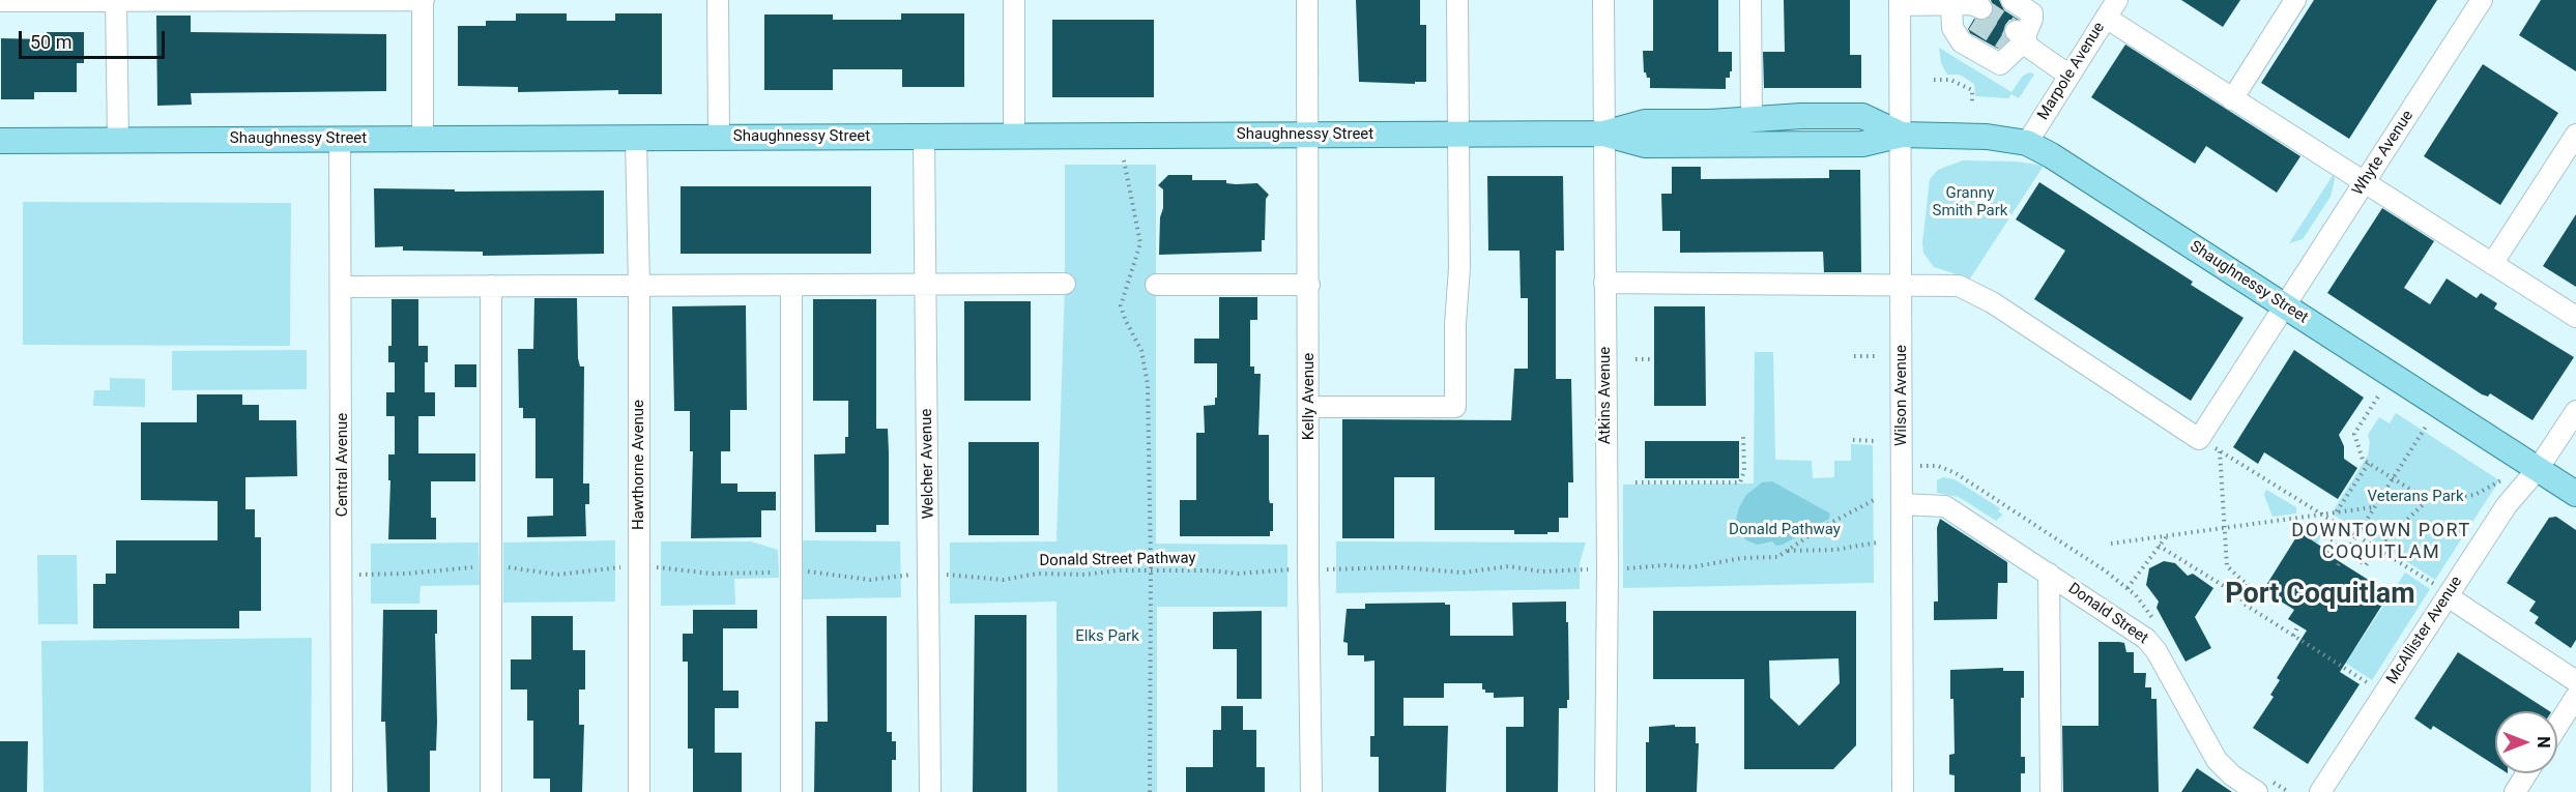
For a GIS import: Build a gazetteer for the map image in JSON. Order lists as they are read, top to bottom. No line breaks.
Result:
{"streets":{"main road":["Shaughnessy Street"],"street":["Marpole Avenue","Whyte Avenue","Atkins Avenue","Wilson Avenue","Kelly Avenue","Welcher Avenue","Central Avenue","Hawthorne Avenue","Donald Street","McAllister Avenue"],"path":["Donald Street Pathway"]},"crossings":[["Marpole Avenue","Shaughnessy Street"],["Shaughnessy Street","Whyte Avenue"],["Shaughnessy Street","Atkins Avenue"],["Shaughnessy Street","Wilson Avenue"],["Shaughnessy Street","Kelly Avenue"],["Shaughnessy Street","Welcher Avenue"],["Shaughnessy Street","Central Avenue"],["Shaughnessy Street","Hawthorne Avenue"],["Shaughnessy Street","McAllister Avenue"],["Wilson Avenue","Donald Street"]],"districts":["DOWNTOWN PORT COQUITLAM","Port Coquitlam"],"parks":["Granny Smith Park","Veterans Park","Donald Pathway","Elks Park"],"scale_bar":"50 m","north":"right"}
